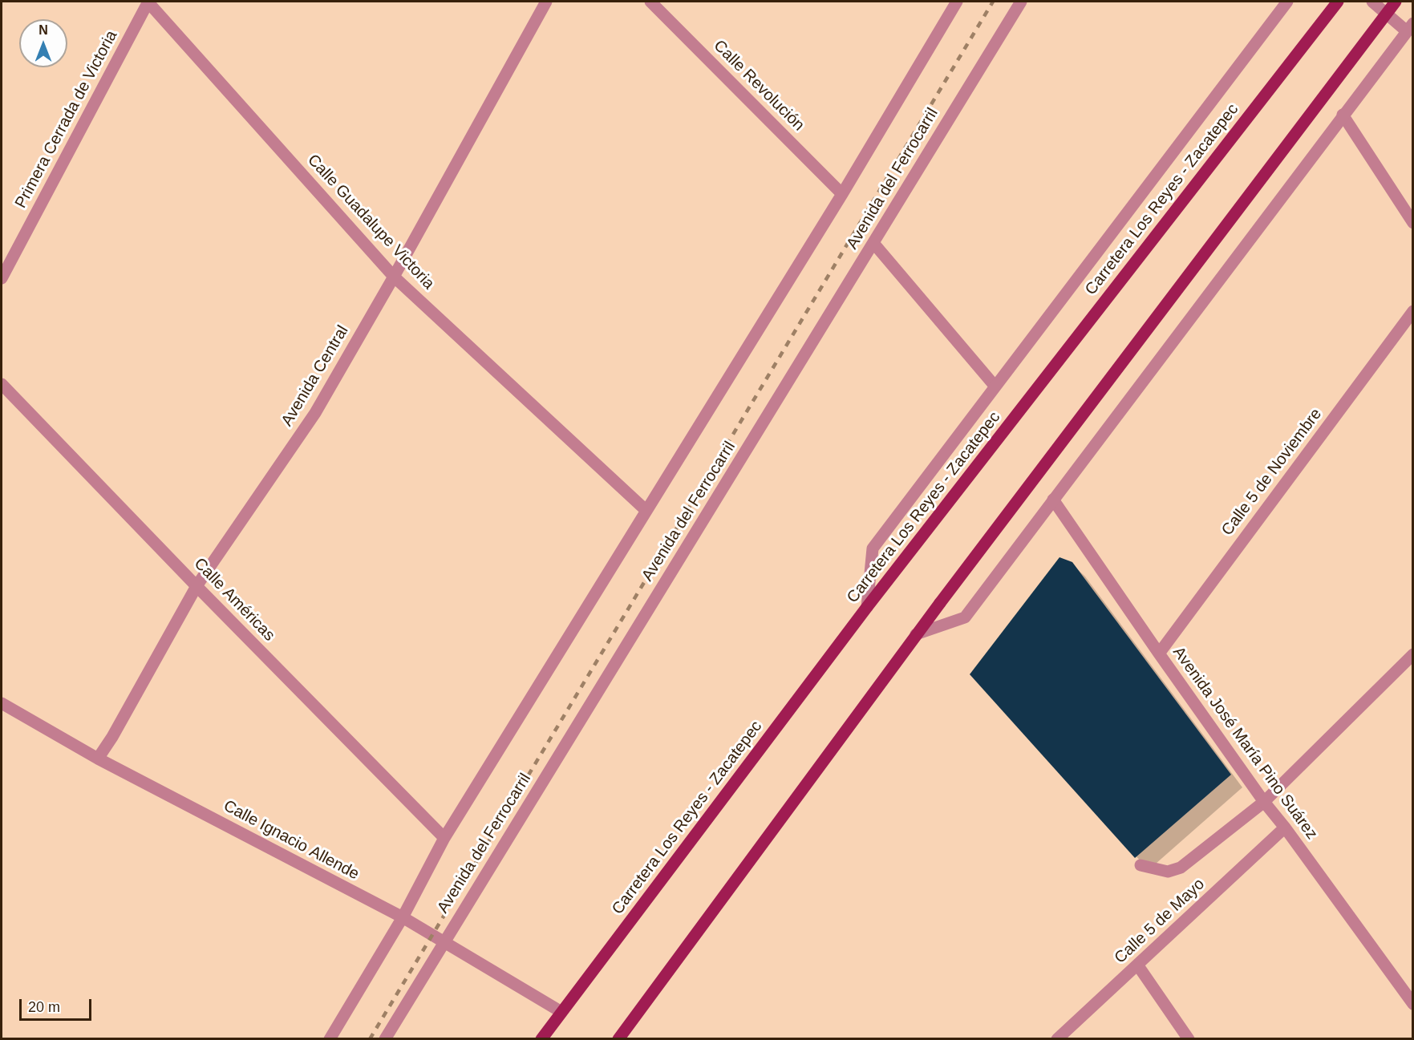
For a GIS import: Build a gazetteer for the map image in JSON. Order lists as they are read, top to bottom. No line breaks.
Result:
{"streets":{"main road":["Carretera Los Reyes - Zacatepec"],"street":["Calle Revolución","Primera Cerrada de Victoria","Avenida del Ferrocarril","Calle Guadalupe Victoria","Avenida Central","Calle 5 de Noviembre","Calle Américas","Avenida José María Pino Suárez","Calle Ignacio Allende","Calle 5 de Mayo"]},"crossings":[["Calle Revolución","Avenida del Ferrocarril"],["Primera Cerrada de Victoria","Calle Guadalupe Victoria"],["Avenida del Ferrocarril","Calle Guadalupe Victoria"],["Avenida del Ferrocarril","Calle Américas"],["Avenida del Ferrocarril","Calle Ignacio Allende"],["Carretera Los Reyes - Zacatepec","Calle Ignacio Allende"],["Calle Guadalupe Victoria","Avenida Central"],["Avenida Central","Calle Américas"],["Avenida Central","Calle Ignacio Allende"],["Calle 5 de Noviembre","Avenida José María Pino Suárez"],["Avenida José María Pino Suárez","Calle 5 de Mayo"]],"scale_bar":"20 m","north":"top"}
